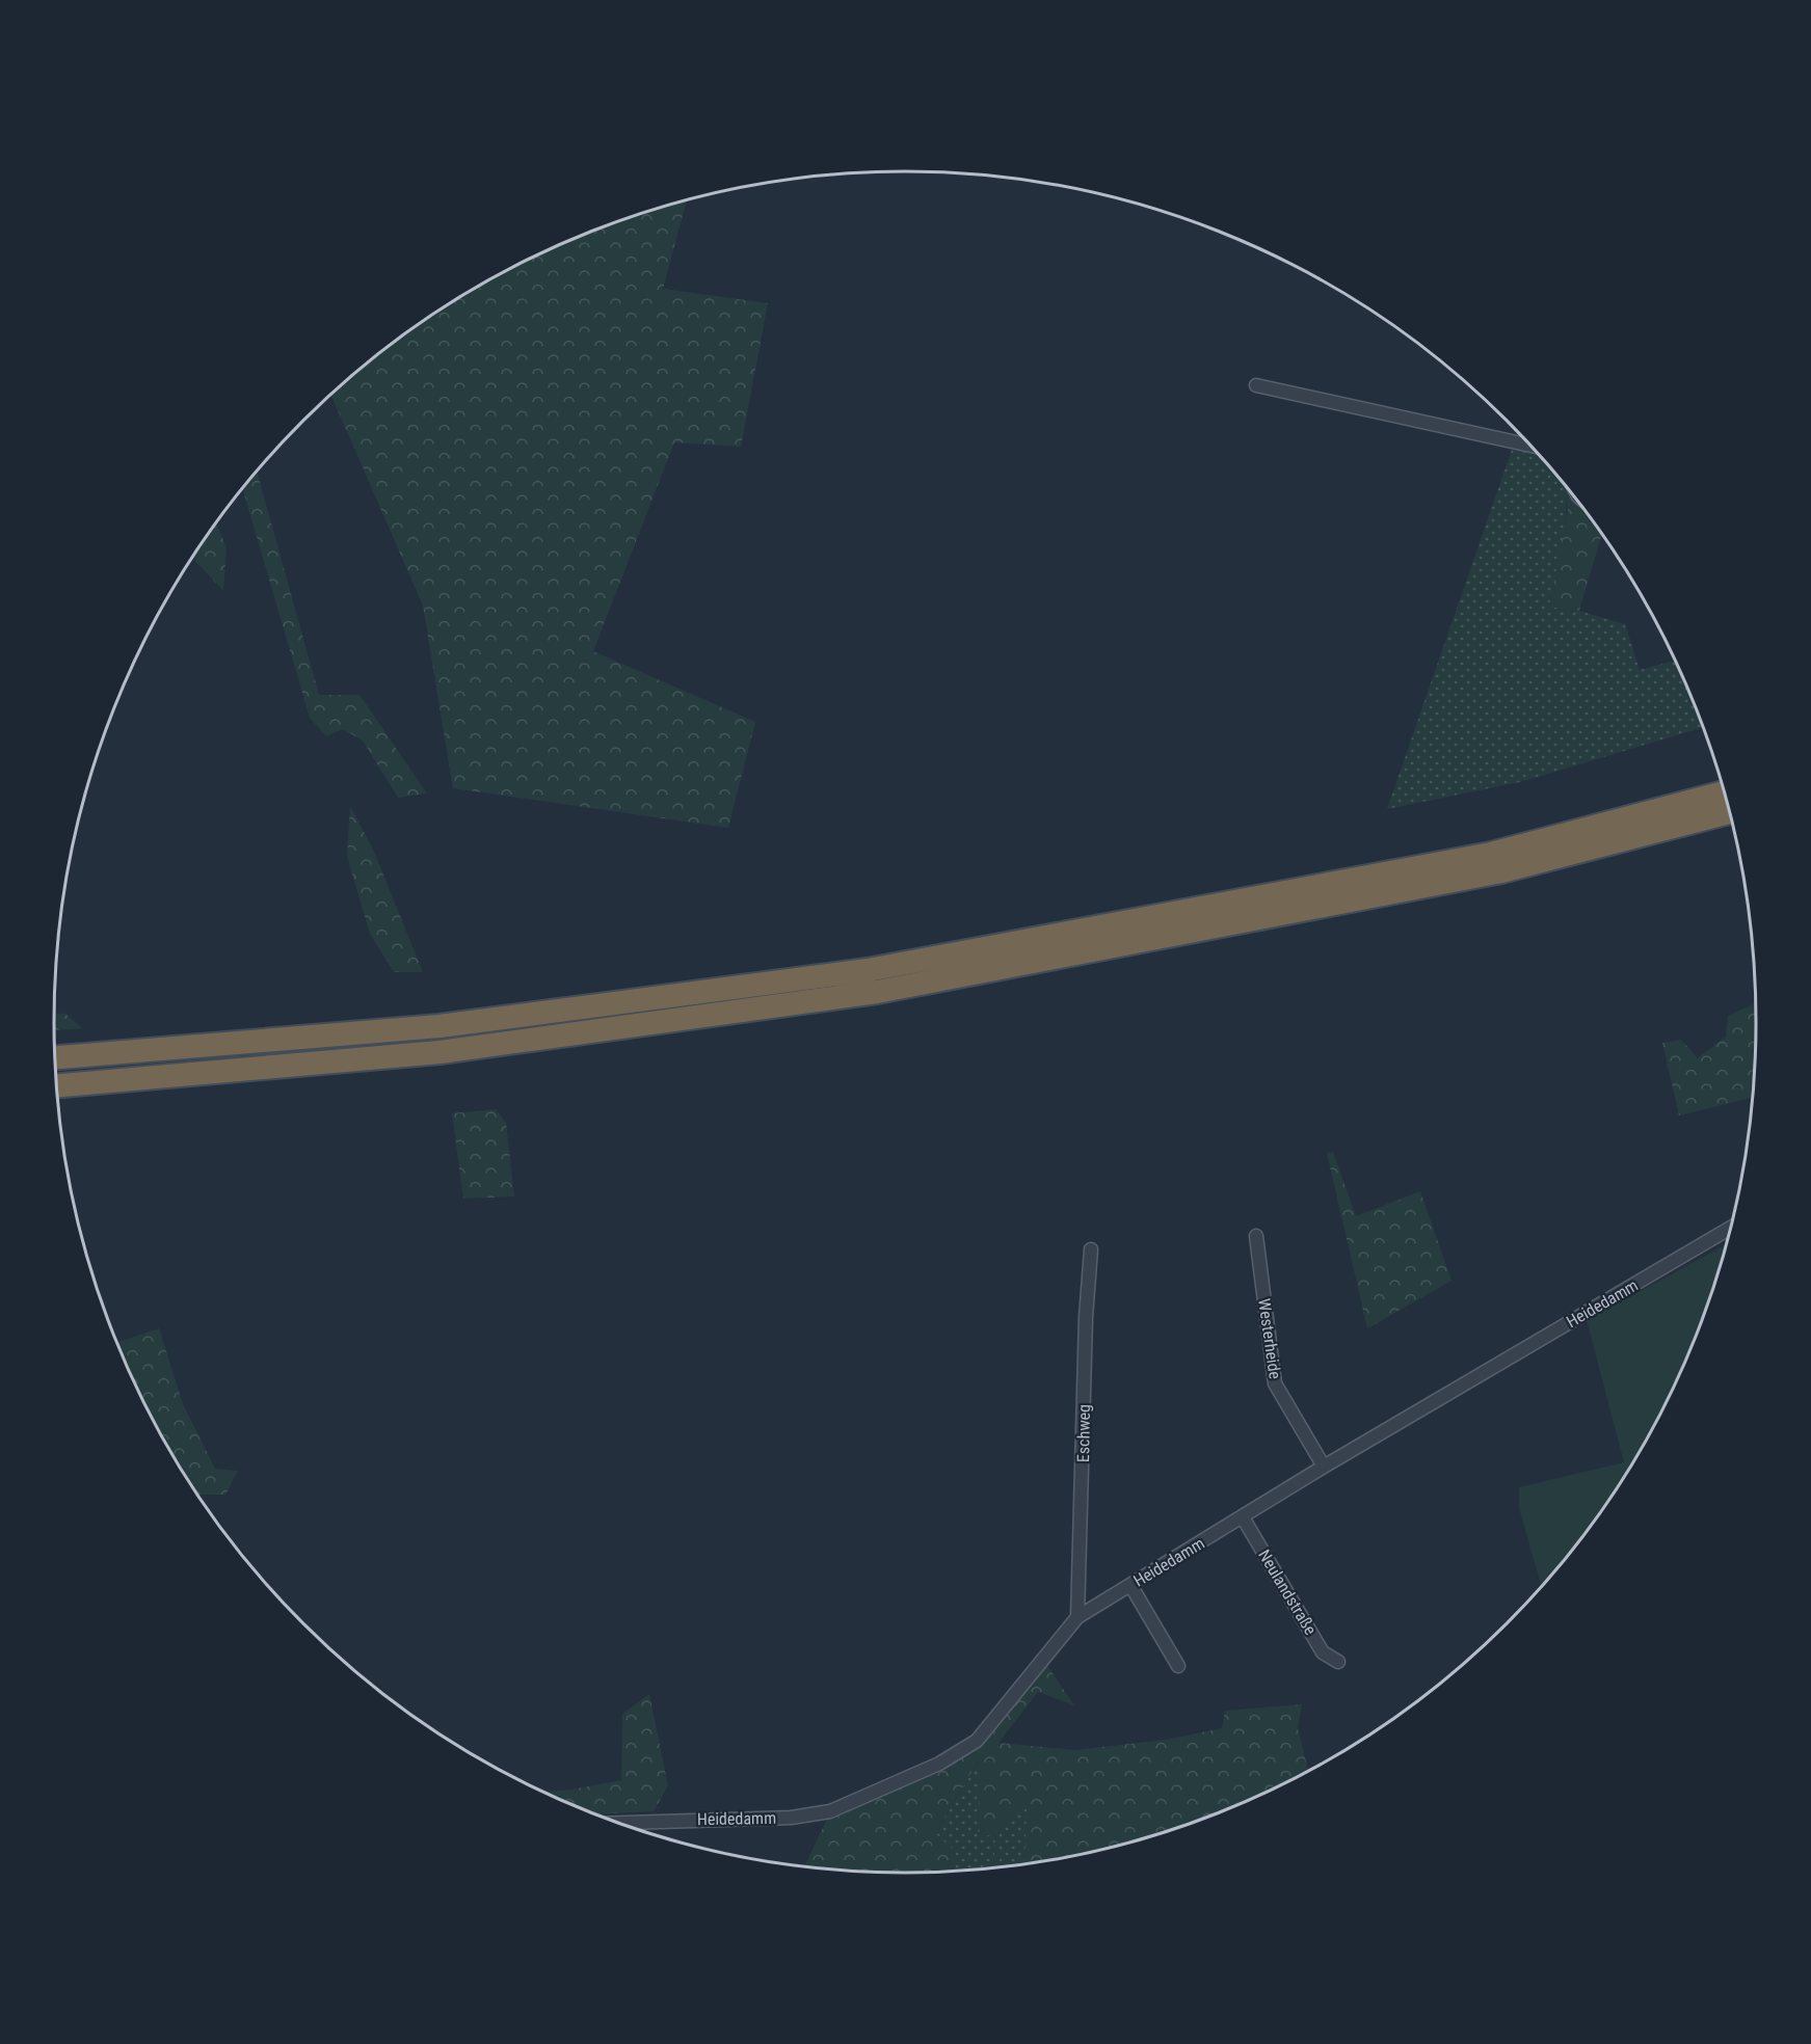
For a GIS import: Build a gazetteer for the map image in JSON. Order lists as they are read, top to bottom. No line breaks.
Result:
{"streets":{"street":["Heidedamm","Westerheide","Eschweg","Neulandstraße"]},"crossings":[["Heidedamm","Westerheide"],["Heidedamm","Eschweg"],["Heidedamm","Neulandstraße"]]}
